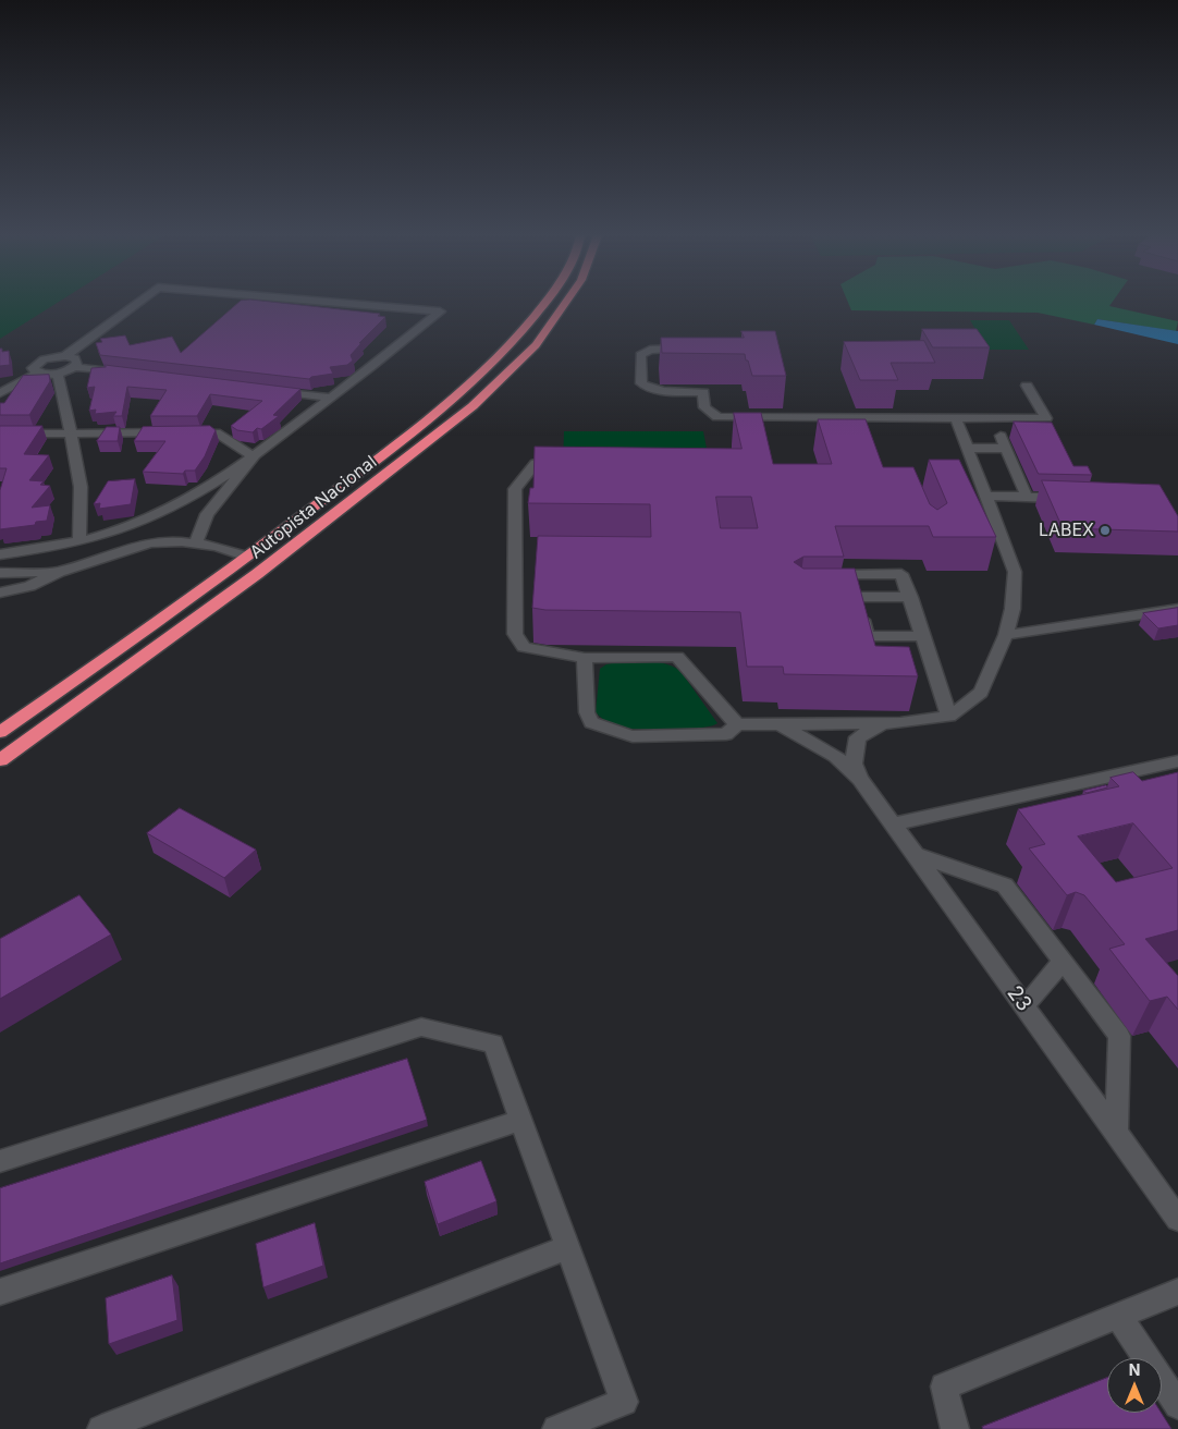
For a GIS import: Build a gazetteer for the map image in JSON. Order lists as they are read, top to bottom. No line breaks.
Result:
{"streets":{"highway":["Autopista Nacional"],"street":["23"]},"places":["LABEX"],"north":"top"}
